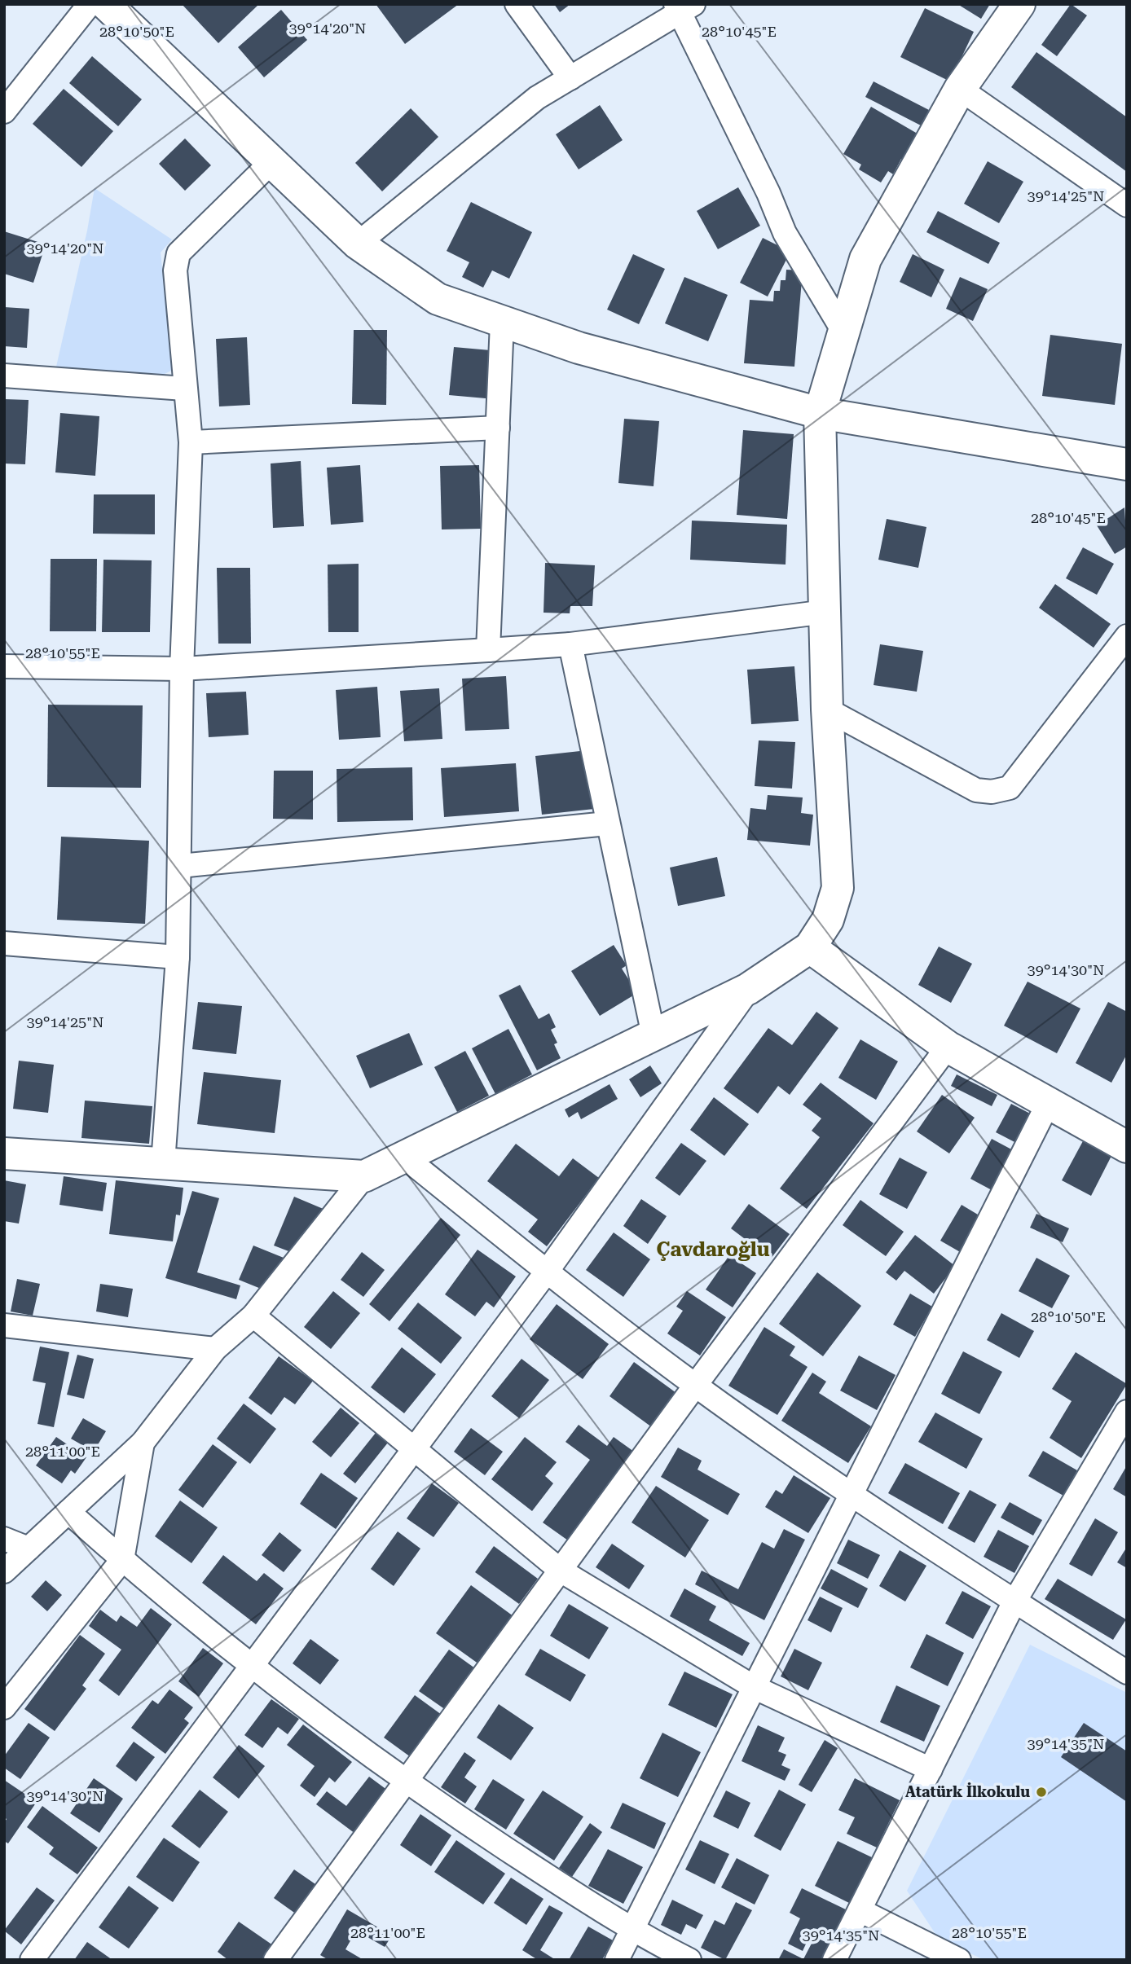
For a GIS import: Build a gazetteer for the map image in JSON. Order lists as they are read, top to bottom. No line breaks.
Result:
{"districts":["Çavdaroğlu"],"places":["Atatürk İlkokulu"],"coordinates":["39°14'20\"N","28°10'50\"E","28°10'45\"E","39°14'25\"N","28°10'55\"E","39°14'30\"N","28°11'00\"E","39°14'35\"N"]}
